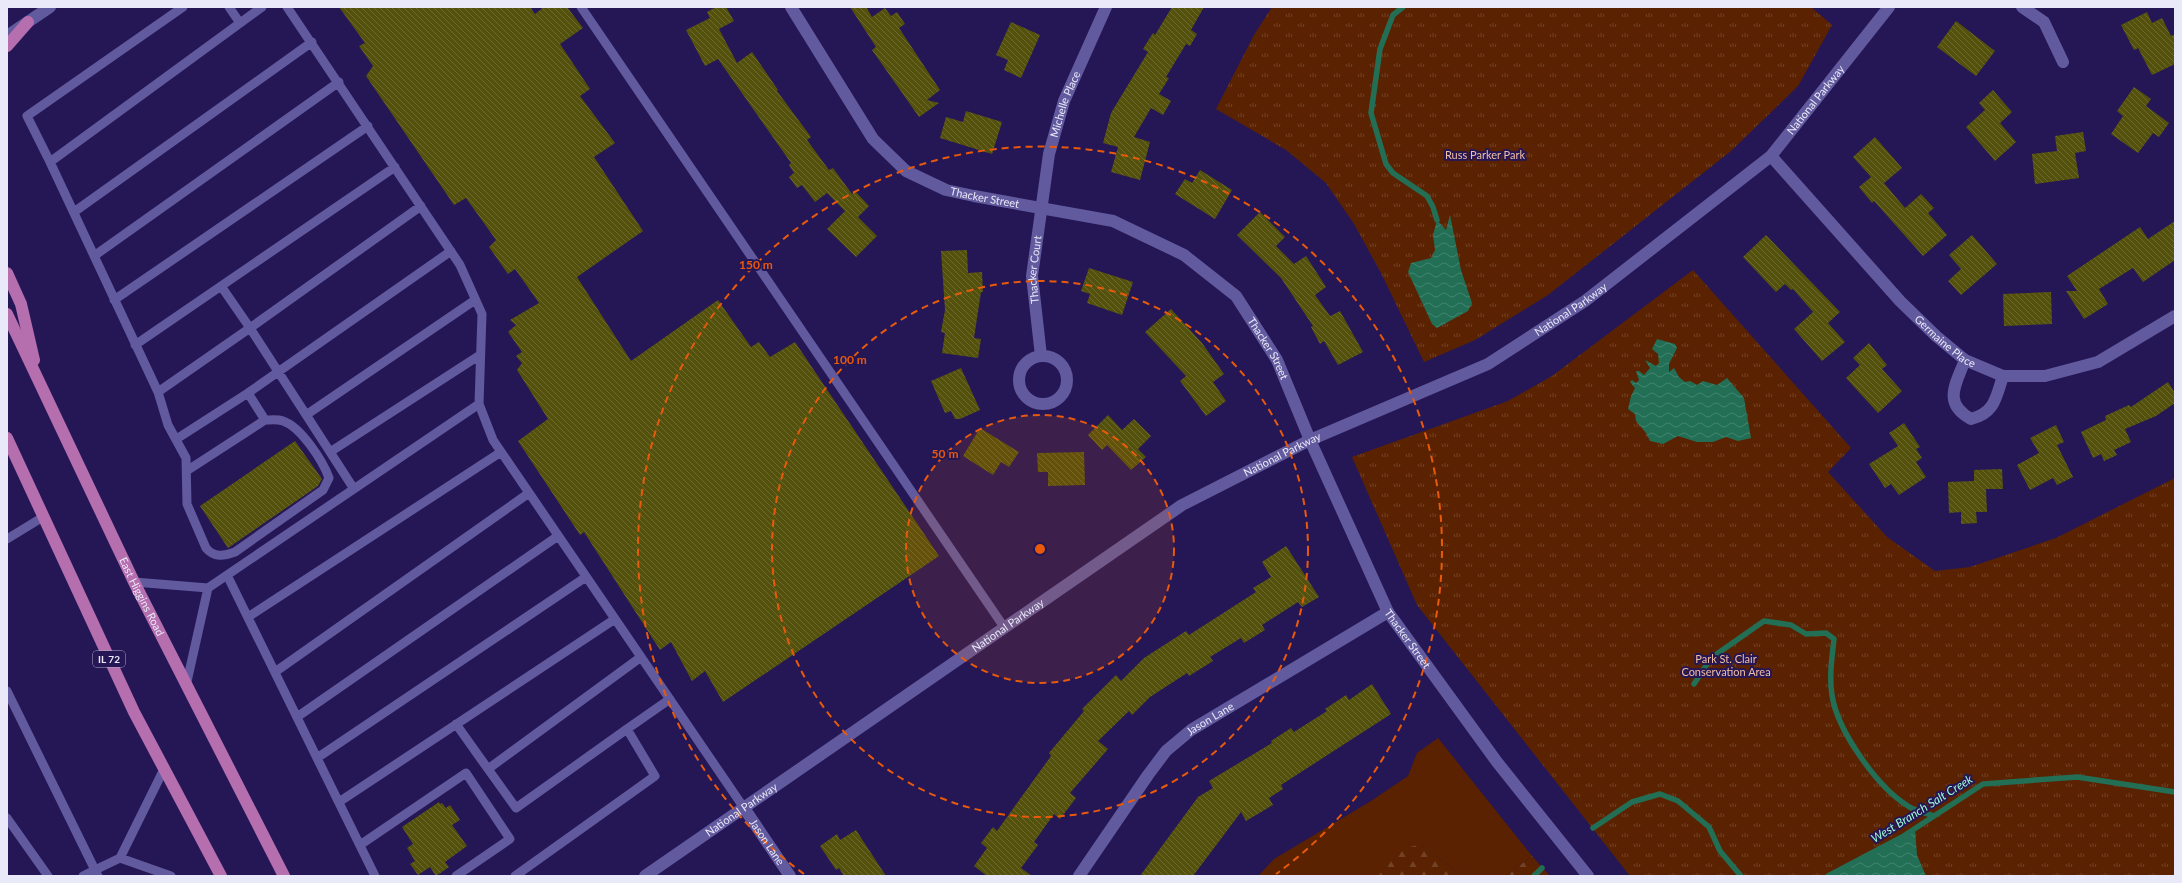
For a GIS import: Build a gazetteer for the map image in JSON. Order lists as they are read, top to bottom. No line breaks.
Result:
{"streets":{"main road":["East Higgins Road","IL 72"],"street":["National Parkway","Michelle Place","Thacker Street","Thacker Court","Germaine Place","Jason Lane"]},"crossings":[["National Parkway","Thacker Street"],["National Parkway","Germaine Place"],["National Parkway","Jason Lane"],["Michelle Place","Thacker Street"],["Michelle Place","Thacker Court"],["Thacker Street","Thacker Court"],["Thacker Street","Jason Lane"]],"water":["West Branch Salt Creek"],"parks":["Russ Parker Park","Park St. Clair Conservation Area"],"rings":["150 m","100 m","50 m"]}
